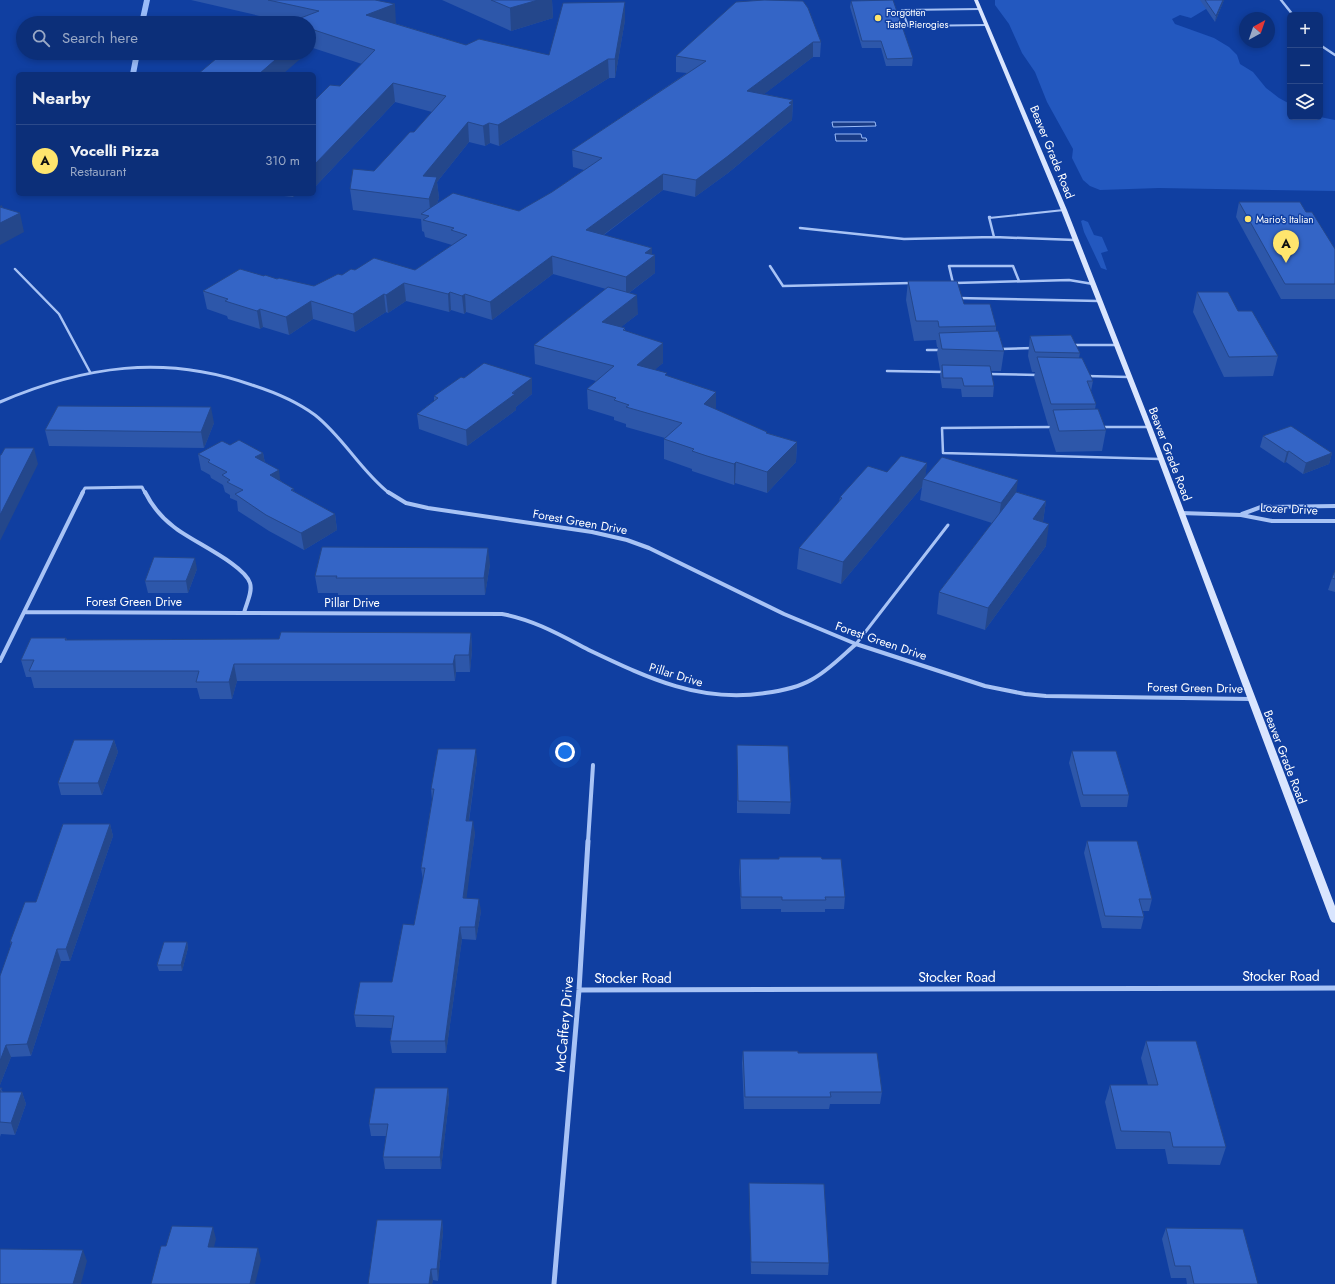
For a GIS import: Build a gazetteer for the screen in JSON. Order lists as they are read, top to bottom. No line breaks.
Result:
{"streets":{"main road":["Beaver Grade Road"],"street":["Lozer Drive","Forest Green Drive","Pillar Drive","Stocker Road","McCaffery Drive"]},"crossings":[["Beaver Grade Road","Lozer Drive"],["Beaver Grade Road","Forest Green Drive"],["Forest Green Drive","Pillar Drive"],["Stocker Road","McCaffery Drive"]],"places":["Forgotten Taste Pierogies","Mario's Italian"],"north":"top right","page":{"map_buttons":["+","−"],"search":"Search here","heading":"Nearby","list":[{"mark":"A","name":"Vocelli Pizza","note":"Restaurant","value":"310 m"}],"pins":"A"}}
